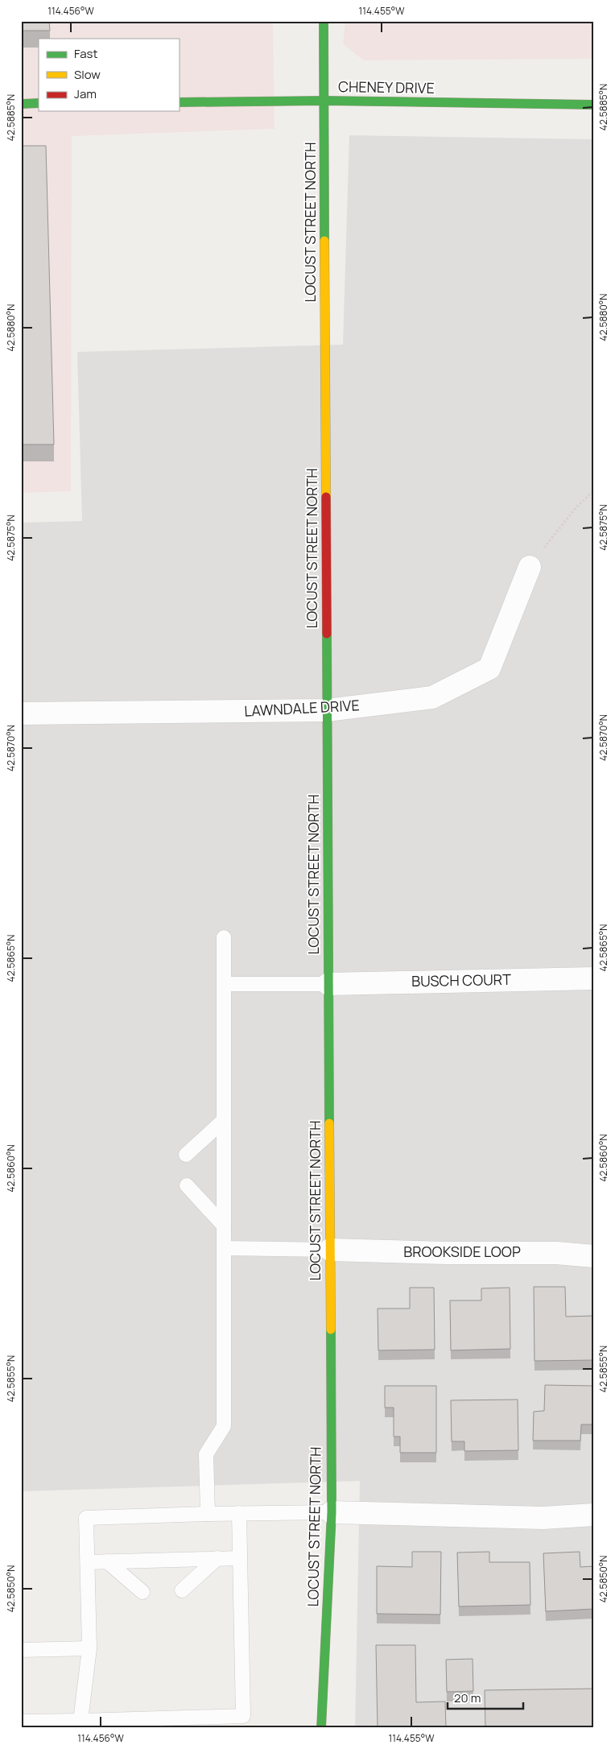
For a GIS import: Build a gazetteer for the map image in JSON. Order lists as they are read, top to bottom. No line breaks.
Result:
{"streets":{"street":["CHENEY DRIVE","LOCUST STREET NORTH","LAWNDALE DRIVE","BUSCH COURT","BROOKSIDE LOOP"]},"crossings":[["CHENEY DRIVE","LOCUST STREET NORTH"],["LOCUST STREET NORTH","LAWNDALE DRIVE"],["LOCUST STREET NORTH","BUSCH COURT"],["LOCUST STREET NORTH","BROOKSIDE LOOP"]],"legend":["Fast","Slow","Jam"],"scale_bar":"20 m","coordinates":["114.456°W","114.455°W","42.5885°N","42.5880°N","42.5875°N","42.5870°N","42.5865°N","42.5860°N","42.5855°N","42.5850°N"]}
